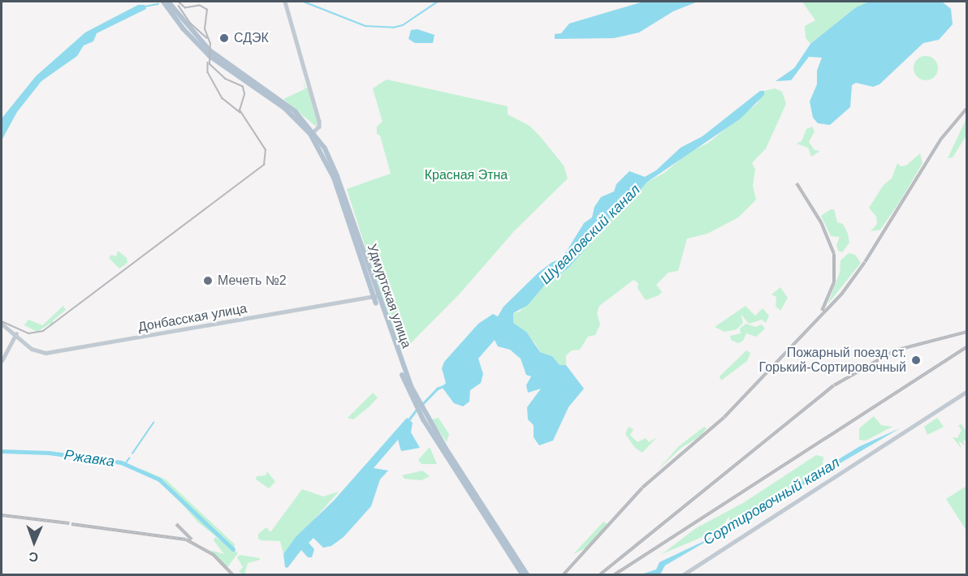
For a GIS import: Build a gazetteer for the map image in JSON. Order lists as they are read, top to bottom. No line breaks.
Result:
{"streets":{"main road":["Удмуртская улица"],"street":["Донбасская улица"]},"crossings":[["Удмуртская улица","Донбасская улица"]],"water":["Шуваловский канал","Ржавка","Сортировочный канал"],"parks":["Красная Этна"],"places":["СДЭК","Мечеть №2","Пожарный поезд ст. Горький-Сортировочный"],"north":"bottom"}
